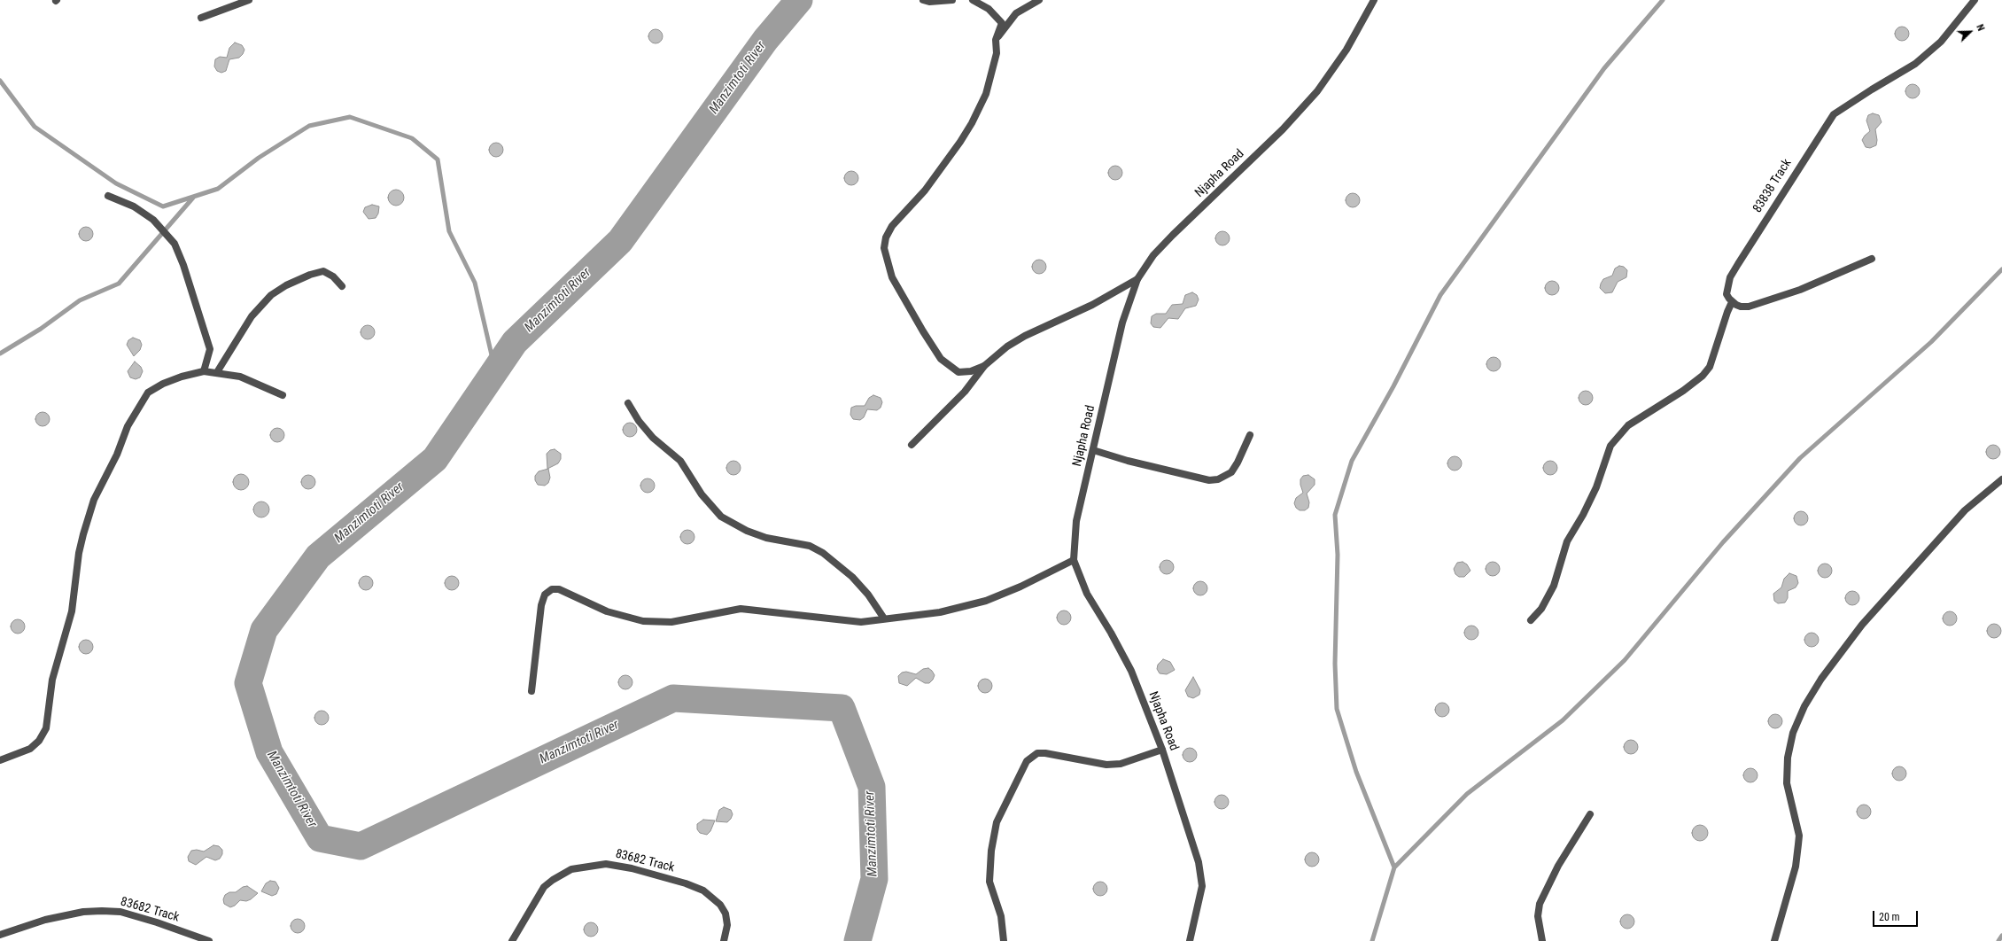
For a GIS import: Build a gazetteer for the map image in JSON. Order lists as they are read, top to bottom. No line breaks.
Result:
{"streets":{"street":["Njapha Road","83838 Track","83682 Track"]},"water":["Manzimtoti River"],"scale_bar":"20 m","north":"top right"}
